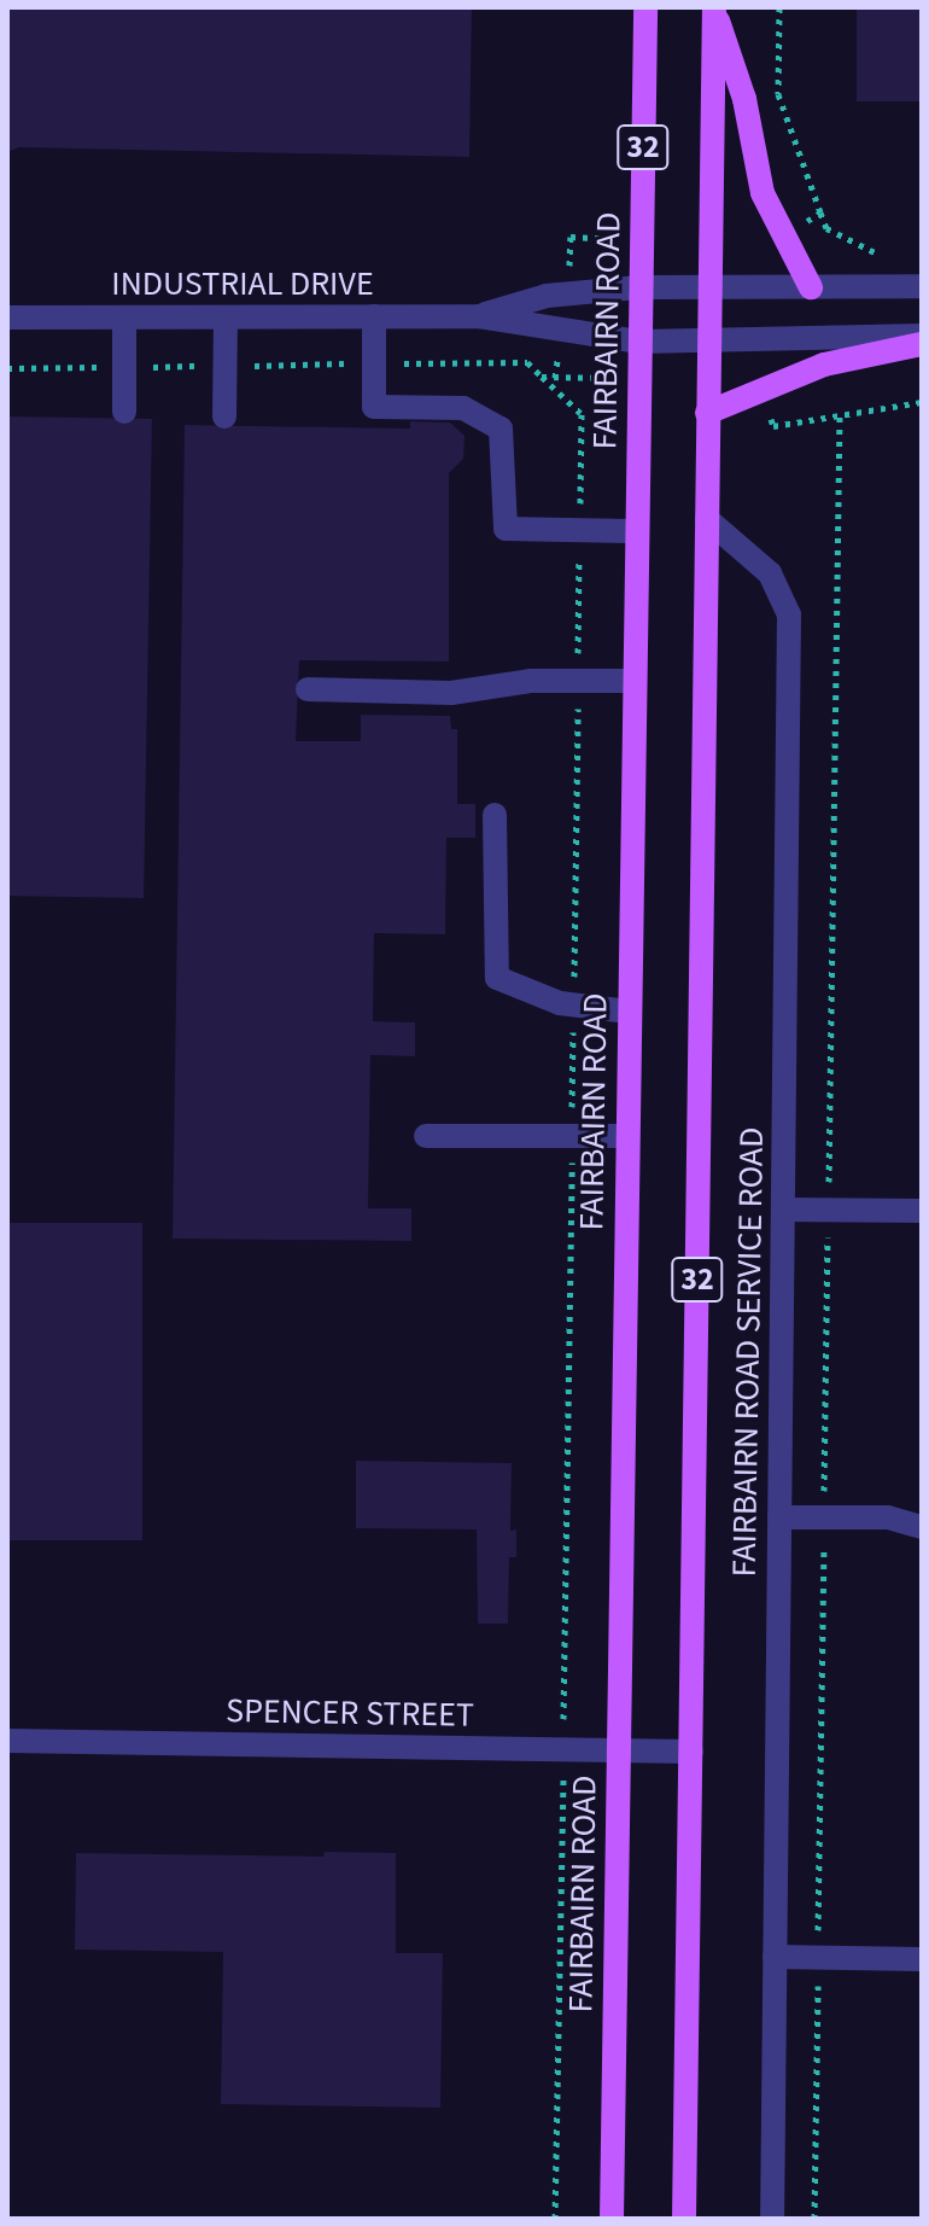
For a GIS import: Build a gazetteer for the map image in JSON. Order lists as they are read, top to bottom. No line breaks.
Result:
{"streets":{"main road":["32","FAIRBAIRN ROAD"],"street":["INDUSTRIAL DRIVE","FAIRBAIRN ROAD SERVICE ROAD","SPENCER STREET"]},"crossings":[["32","INDUSTRIAL DRIVE"],["32","FAIRBAIRN ROAD SERVICE ROAD"],["32","SPENCER STREET"],["INDUSTRIAL DRIVE","FAIRBAIRN ROAD"],["FAIRBAIRN ROAD","SPENCER STREET"]]}
